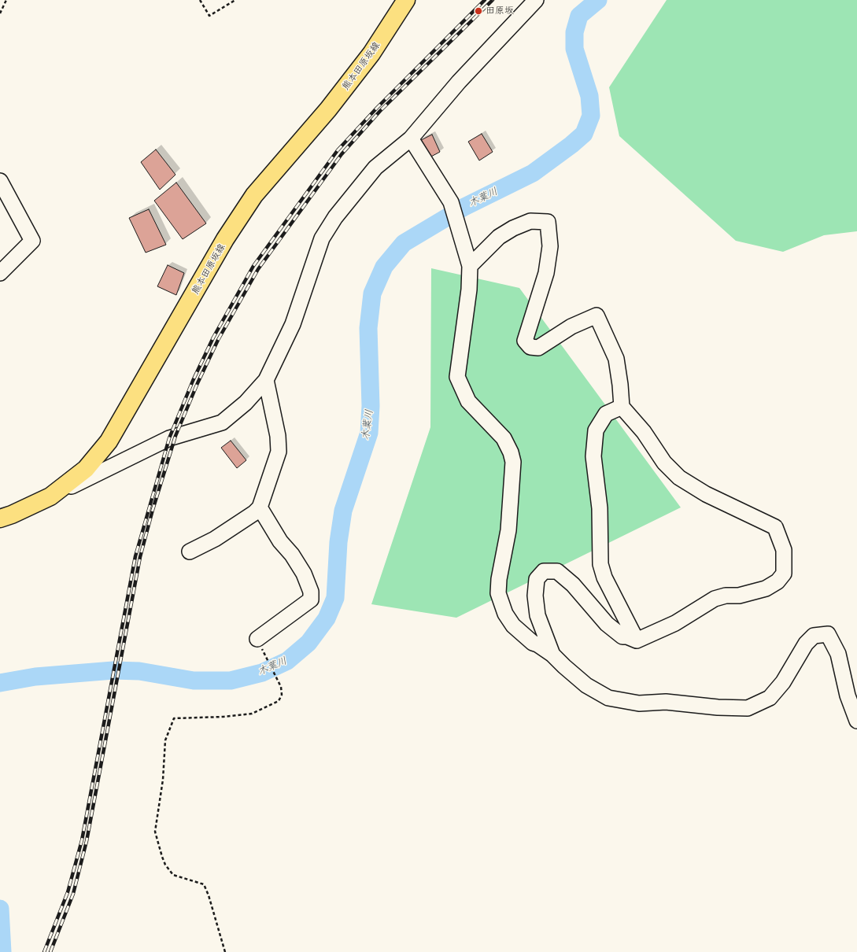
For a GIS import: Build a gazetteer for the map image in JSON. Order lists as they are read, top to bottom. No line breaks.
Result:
{"streets":{"main road":["熊本田原坂線"]},"water":["木葉川"],"places":["田原坂"]}
